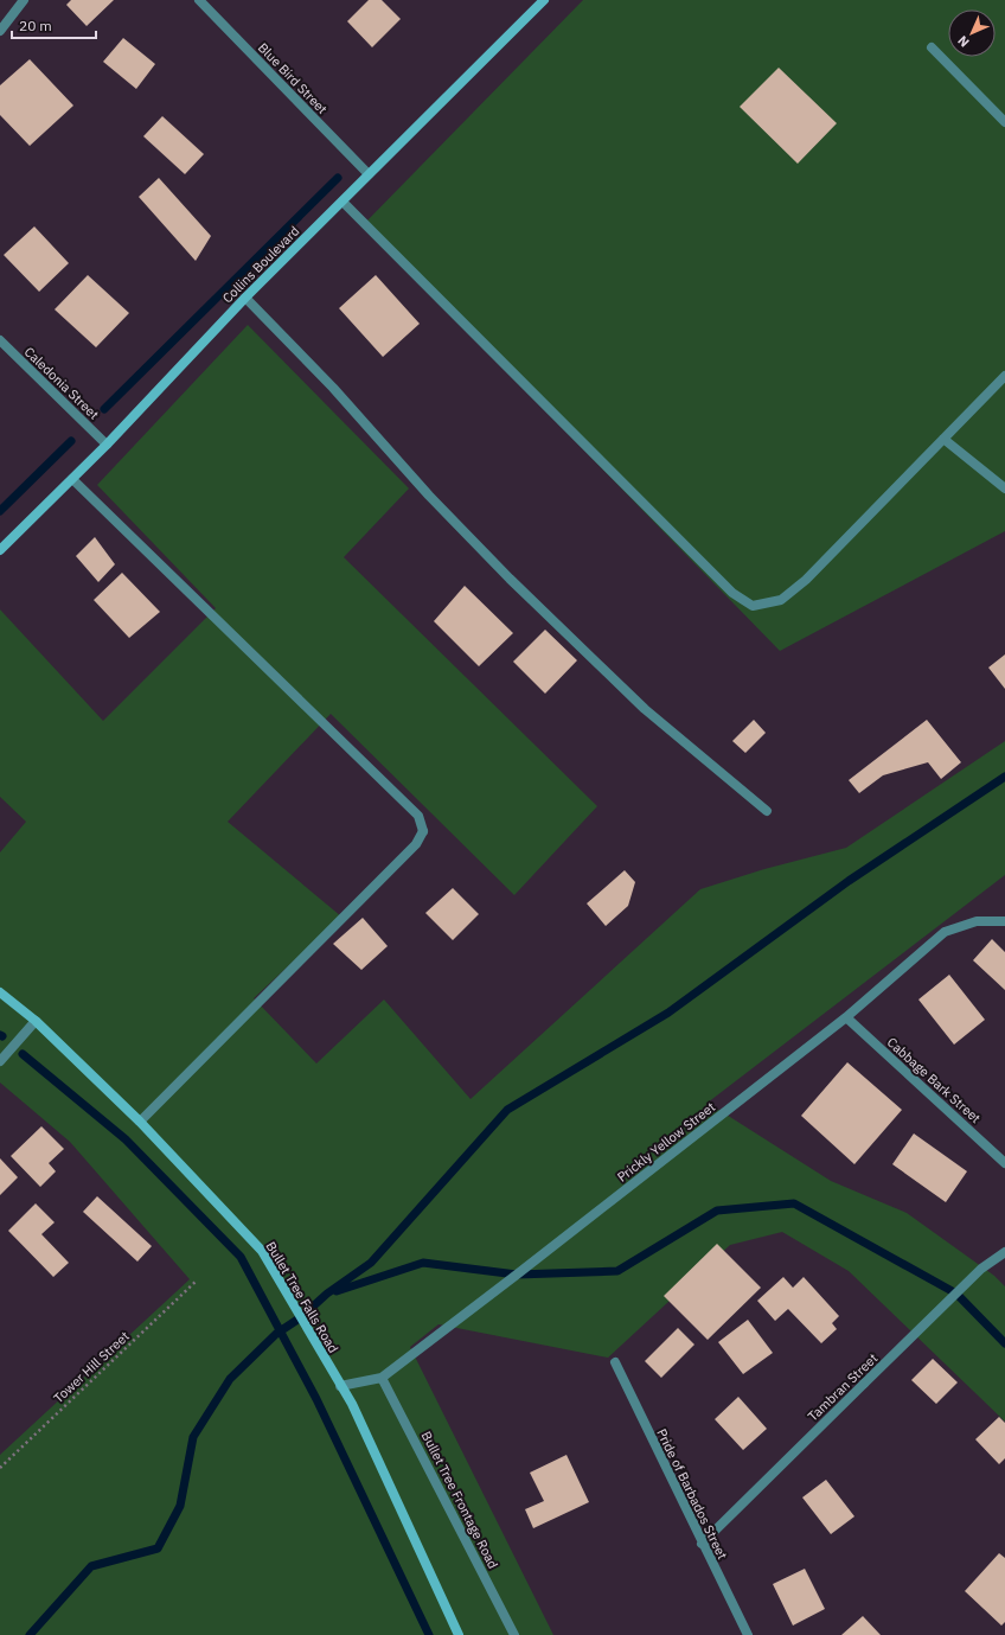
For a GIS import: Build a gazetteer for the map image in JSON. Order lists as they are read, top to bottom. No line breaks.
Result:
{"streets":{"main road":["Collins Boulevard","Bullet Tree Falls Road"],"street":["Blue Bird Street","Caledonia Street","Cabbage Bark Street","Prickly Yellow Street","Tambran Street","Pride of Barbados Street","Bullet Tree Frontage Road"],"path":["Tower Hill Street"]},"crossings":[["Blue Bird Street","Collins Boulevard"],["Collins Boulevard","Caledonia Street"],["Cabbage Bark Street","Prickly Yellow Street"],["Prickly Yellow Street","Bullet Tree Falls Road"],["Prickly Yellow Street","Bullet Tree Frontage Road"],["Tambran Street","Pride of Barbados Street"]],"scale_bar":"20 m","north":"bottom left"}
